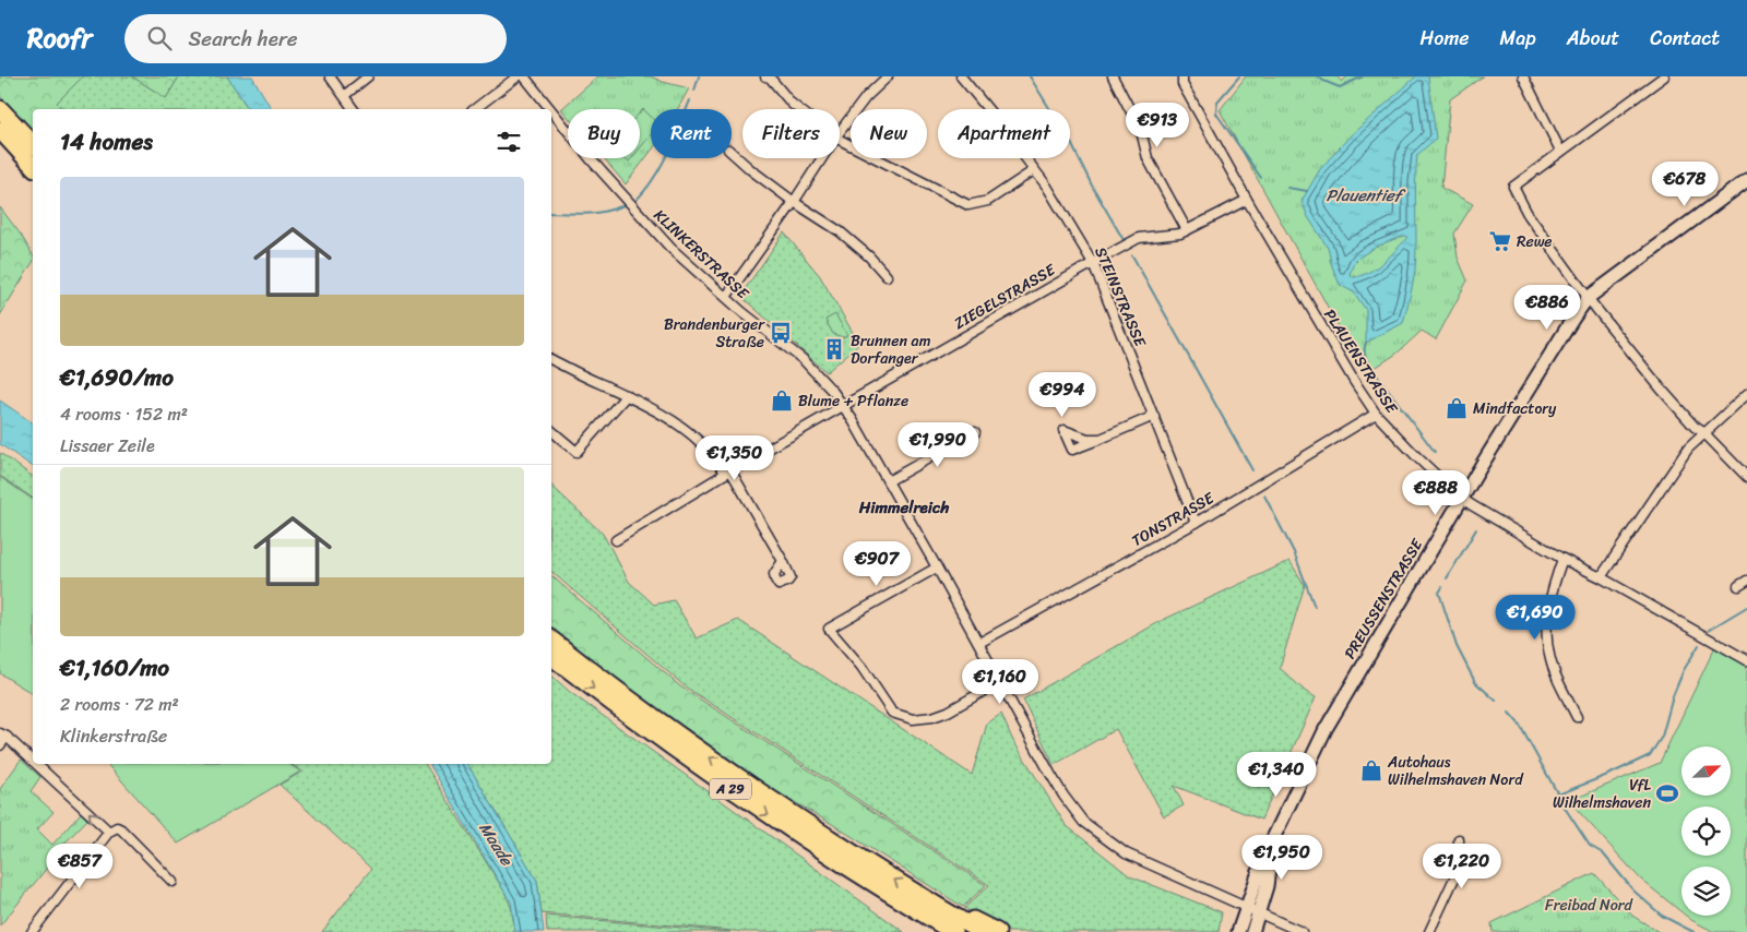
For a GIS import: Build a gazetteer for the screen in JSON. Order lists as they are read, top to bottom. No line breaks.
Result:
{"streets":{"highway":["A 29"],"main road":["PREUSSENSTRASSE"],"street":["KLINKERSTRASSE","ZIEGELSTRASSE","STEINSTRASSE","PLAUENSTRASSE","TONSTRASSE"]},"crossings":[["KLINKERSTRASSE","ZIEGELSTRASSE"],["KLINKERSTRASSE","TONSTRASSE"],["KLINKERSTRASSE","PREUSSENSTRASSE"],["ZIEGELSTRASSE","STEINSTRASSE"],["ZIEGELSTRASSE","PLAUENSTRASSE"],["STEINSTRASSE","TONSTRASSE"],["PLAUENSTRASSE","TONSTRASSE"],["PLAUENSTRASSE","PREUSSENSTRASSE"]],"districts":["Himmelreich"],"water":["Plauentief","Maade"],"parks":["Freibad Nord"],"places":{"supermarket":["Rewe"],"bus stop":["Brandenburger Straße"],"building":["Brunnen am Dorfanger"],"shop":["Blume + Pflanze","Mindfactory","Autohaus Wilhelmshaven Nord"],"sports":["VfL Wilhelmshaven"]},"north":"top right","page":{"header":"Roofr","search":"Search here","nav":["Home","Map","About","Contact"],"price":["€913","€678","€886","€994","€1,990","€1,350","€888","€907","€1,690","€1,160","€1,340","€1,950","€857","€1,220"],"chip":["Buy","Rent","Filters","New","Apartment"],"heading":"14 homes","list":[{"name":"€1,690/mo","note":"4 rooms · 152 m² · Lissaer Zeile"},{"name":"€1,160/mo","note":"2 rooms · 72 m² · Klinkerstraße"}]}}
